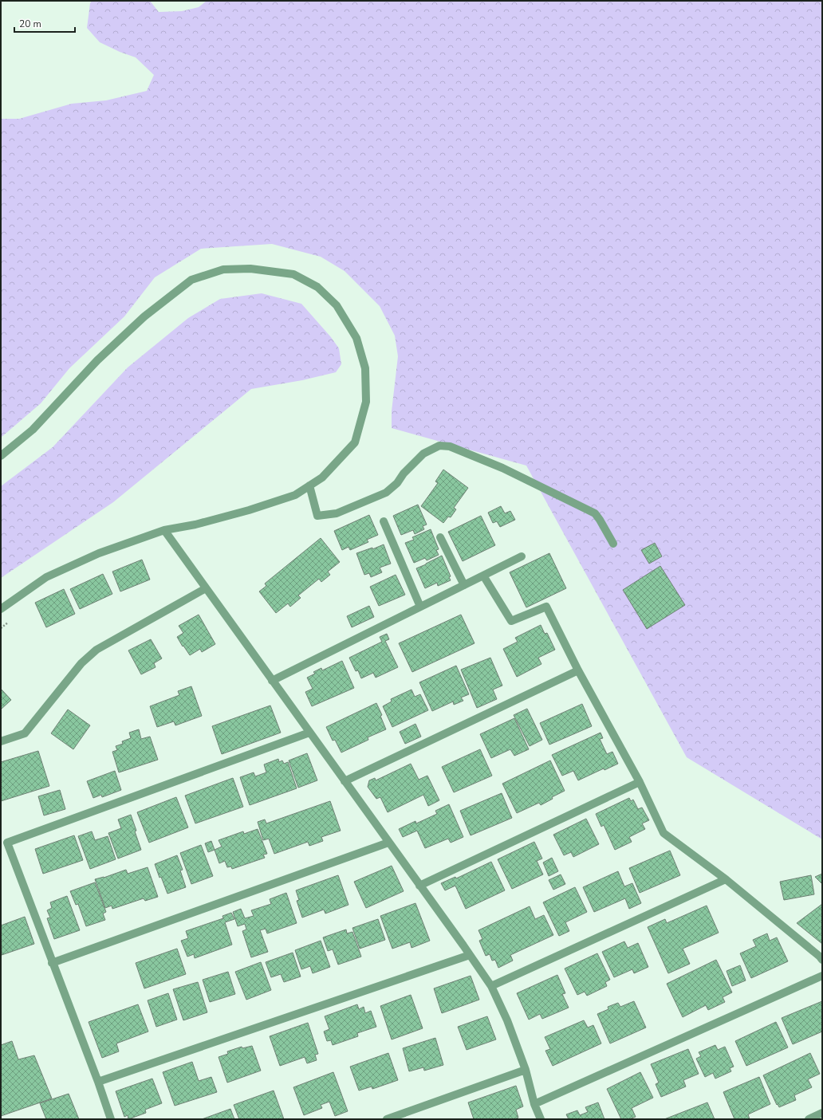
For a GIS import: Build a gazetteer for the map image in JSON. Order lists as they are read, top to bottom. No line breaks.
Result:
{"scale_bar":"20 m"}
